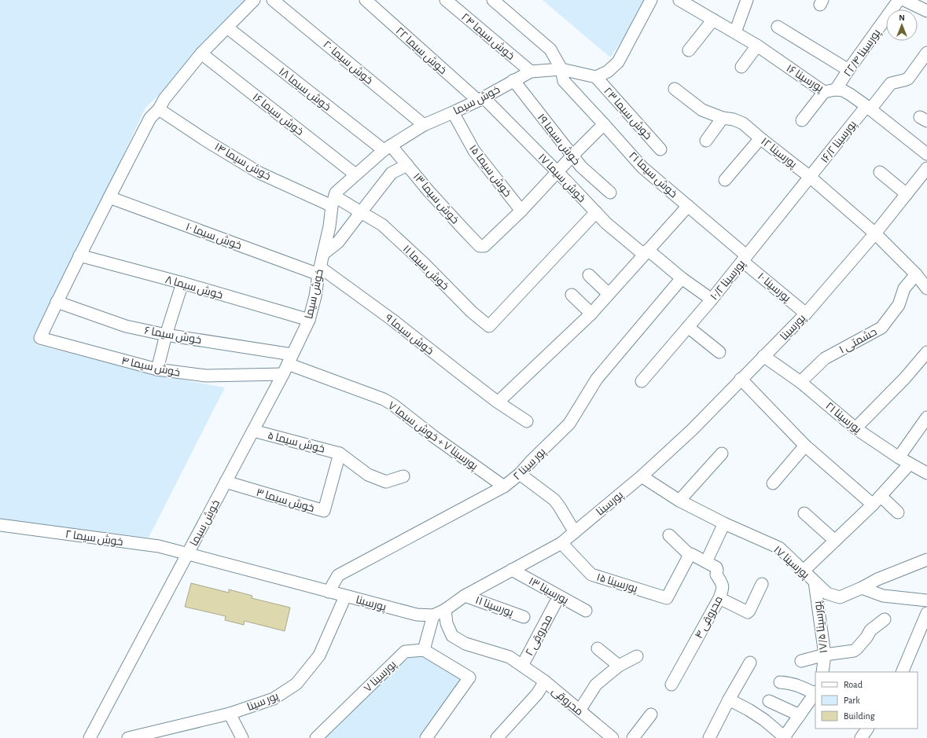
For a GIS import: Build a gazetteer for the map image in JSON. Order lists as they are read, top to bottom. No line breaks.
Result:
{"streets":{"street":["خوش سیما ۲۴","خوش سیما ۲۲","پورسینا ۲۲/۴","خوش سیما ۲۰","پورسینا ۱۶","خوش سیما ۱۸","خوش سیما","خوش سیما ۲۳","خوش سیما ۱۶","خوش سیما ۱۹","پورسینا ۱۶/۲","پورسینا ۱۲","خوش سیما ۱۴","خوش سیما ۱۵","خوش سیما ۲۱","خوش سیما ۱۷","خوش سیما ۱۳","خوش سیما ۱۰","خوش سیما ۱۱","پورسینا ۱۰/۲","خوش سیما ۸","پورسینا ۱۰","پورسینا","خوش سیما ۹","خوش سیما ۶","حشمتی ۱","خوش سیما ۴","پورسینا ۲۱","پورسینا ۷ + خوش سیما ۷","خوش سیما ۵","پور سینا ۲","خوش سیما ۳","خوش سیما ۲","پورسینا ۱۷","پورسینا ۱۵","پورسینا ۱۳","پورسینا ۱۱","محروقی ۴","پورسینا ۱۷/۵","محروقی ۲","پورسینا ۷","پور سینا","محروقی"]},"crossings":[["خوش سیما ۲۴","خوش سیما"],["خوش سیما ۲۲","خوش سیما"],["خوش سیما ۲۲","خوش سیما ۱۷"],["پورسینا ۲۲/۴","پورسینا ۱۶"],["خوش سیما ۲۰","خوش سیما"],["پورسینا ۱۶","پورسینا ۱۶/۲"],["خوش سیما ۱۸","خوش سیما"],["خوش سیما ۱۸","خوش سیما ۱۳"],["خوش سیما","خوش سیما ۲۳"],["خوش سیما","خوش سیما ۱۶"],["خوش سیما","خوش سیما ۱۹"],["خوش سیما","خوش سیما ۱۴"],["خوش سیما","خوش سیما ۱۵"],["خوش سیما","خوش سیما ۲۱"],["خوش سیما","خوش سیما ۱۷"],["خوش سیما","خوش سیما ۱۳"],["خوش سیما","خوش سیما ۱۰"],["خوش سیما","خوش سیما ۱۱"],["خوش سیما","خوش سیما ۸"],["خوش سیما","پورسینا"],["خوش سیما","خوش سیما ۹"],["خوش سیما","خوش سیما ۶"],["خوش سیما","خوش سیما ۴"],["خوش سیما","پورسینا ۷ + خوش سیما ۷"],["خوش سیما","خوش سیما ۵"],["خوش سیما","خوش سیما ۳"],["خوش سیما","خوش سیما ۲"],["پورسینا ۱۶/۲","پورسینا ۱۲"],["پورسینا ۱۶/۲","پورسینا ۱۰/۲"],["پورسینا ۱۲","پورسینا ۱۰/۲"],["پورسینا ۱۲","پورسینا"],["پورسینا ۱۲","حشمتی ۱"],["خوش سیما ۱۴","خوش سیما ۱۱"],["خوش سیما ۱۵","خوش سیما ۱۳"],["خوش سیما ۲۱","پورسینا ۱۰/۲"],["خوش سیما ۲۱","پورسینا ۱۰"],["خوش سیما ۱۷","خوش سیما ۱۱"],["خوش سیما ۱۷","پورسینا ۱۰/۲"],["خوش سیما ۱۷","پور سینا ۲"],["خوش سیما ۱۰","خوش سیما ۹"],["پورسینا ۱۰/۲","پورسینا ۱۰"],["پورسینا ۱۰","پورسینا"],["پورسینا","پورسینا ۲۱"],["پورسینا","پور سینا ۲"],["پورسینا","خوش سیما ۲"],["پورسینا","پورسینا ۱۷"],["پورسینا","پورسینا ۱۵"],["پورسینا","پورسینا ۱۳"],["پورسینا","پورسینا ۱۱"],["پورسینا","پور سینا"],["پورسینا","محروقی"],["خوش سیما ۶","خوش سیما ۴"],["خوش سیما ۶","پورسینا ۷ + خوش سیما ۷"],["حشمتی ۱","پورسینا ۲۱"],["خوش سیما ۴","پورسینا ۷ + خوش سیما ۷"],["پورسینا ۷ + خوش سیما ۷","پور سینا ۲"],["خوش سیما ۵","خوش سیما ۳"],["پورسینا ۱۷","پورسینا ۱۷/۵"],["پورسینا ۱۵","محروقی ۴"],["محروقی ۲","محروقی"]],"legend":["Road","Park","Building"],"north":"top"}
